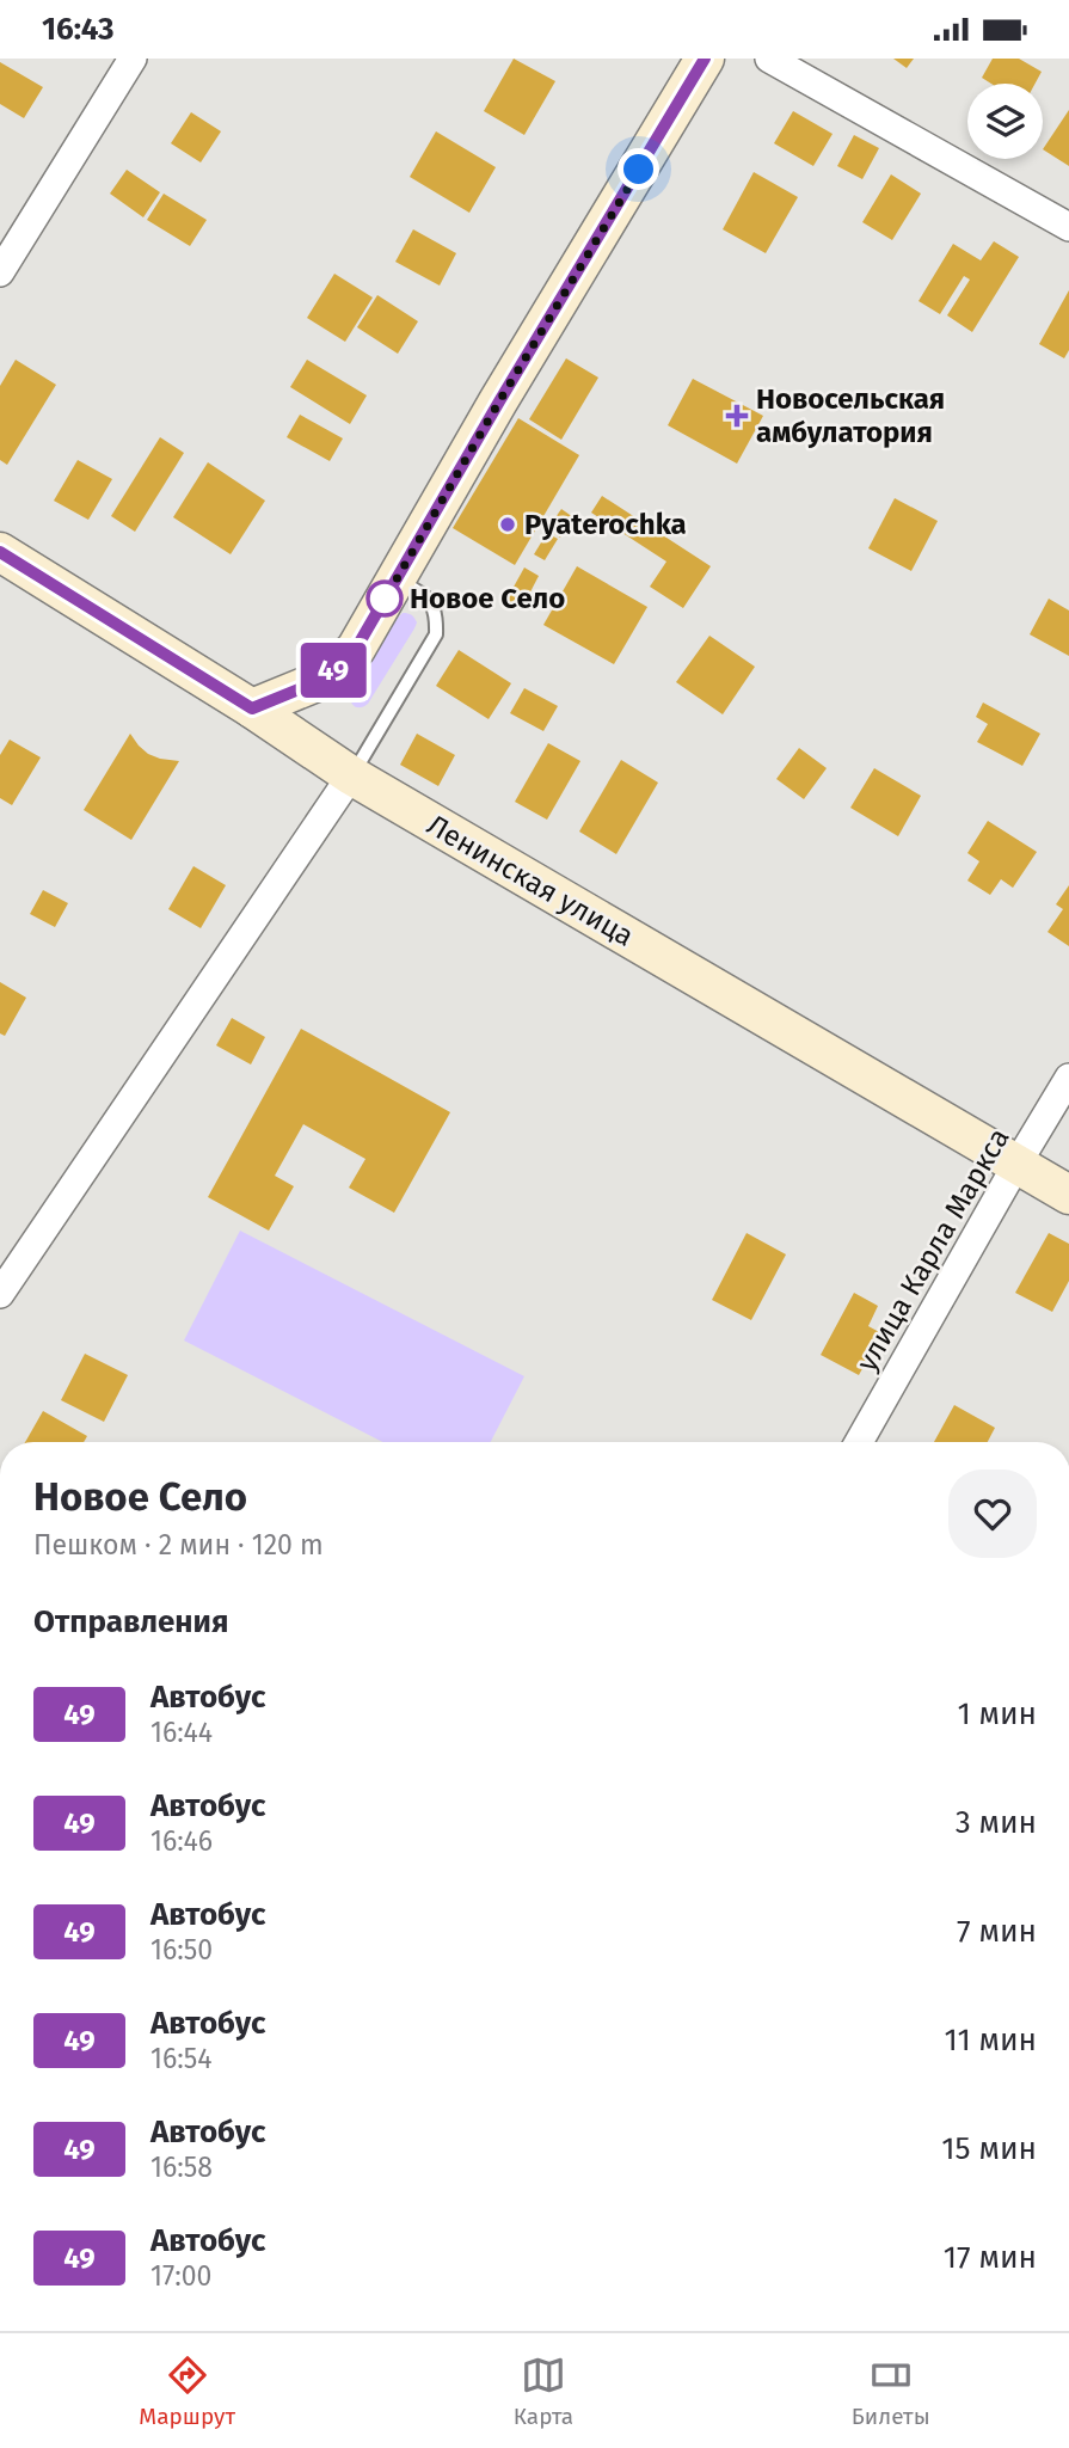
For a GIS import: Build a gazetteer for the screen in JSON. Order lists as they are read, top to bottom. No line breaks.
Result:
{"streets":{"street":["Ленинская улица","улица Карла Маркса"]},"crossings":[["Ленинская улица","улица Карла Маркса"]],"places":{"health":["Новосельская амбулатория"],"other":["Pyaterochka","Новое Село"]},"lines":["bus line 49"],"page":{"status":"16:43","on_map":"49","heading":[["Новое Село","Пешком · 2 мин · 120 m"],"Отправления"],"list":[{"mark":"49","name":"Автобус","note":"16:44","value":"1 мин"},{"mark":"49","name":"Автобус","note":"16:46","value":"3 мин"},{"mark":"49","name":"Автобус","note":"16:50","value":"7 мин"},{"mark":"49","name":"Автобус","note":"16:54","value":"11 мин"},{"mark":"49","name":"Автобус","note":"16:58","value":"15 мин"},{"mark":"49","name":"Автобус","note":"17:00","value":"17 мин"}],"tabs":["Маршрут","Карта","Билеты"]}}
